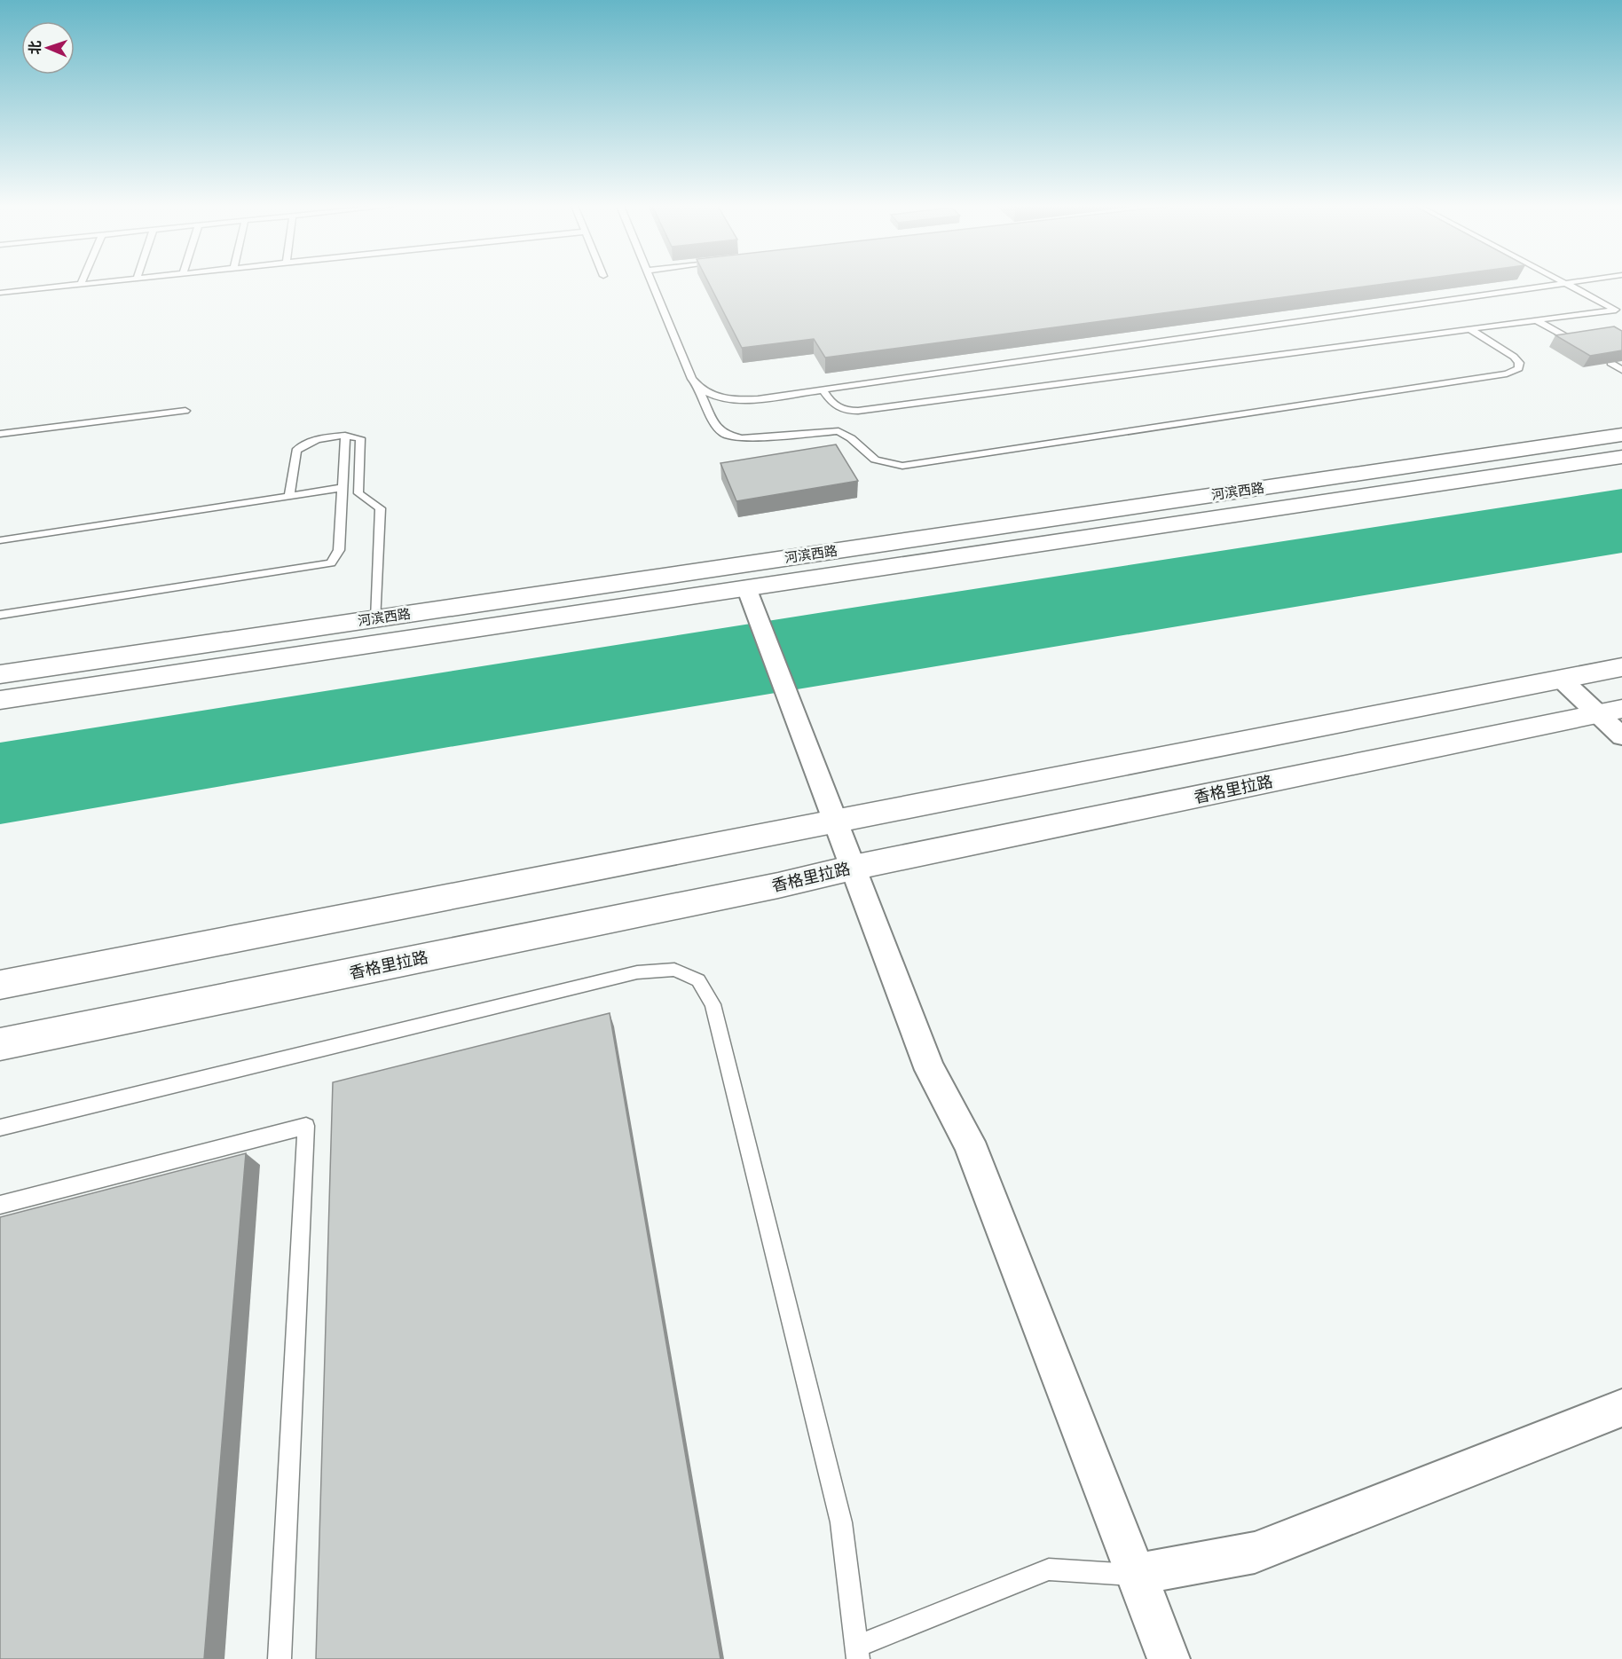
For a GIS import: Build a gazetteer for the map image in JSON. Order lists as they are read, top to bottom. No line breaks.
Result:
{"streets":{"street":["河滨西路","香格里拉路"]},"north":"left"}
